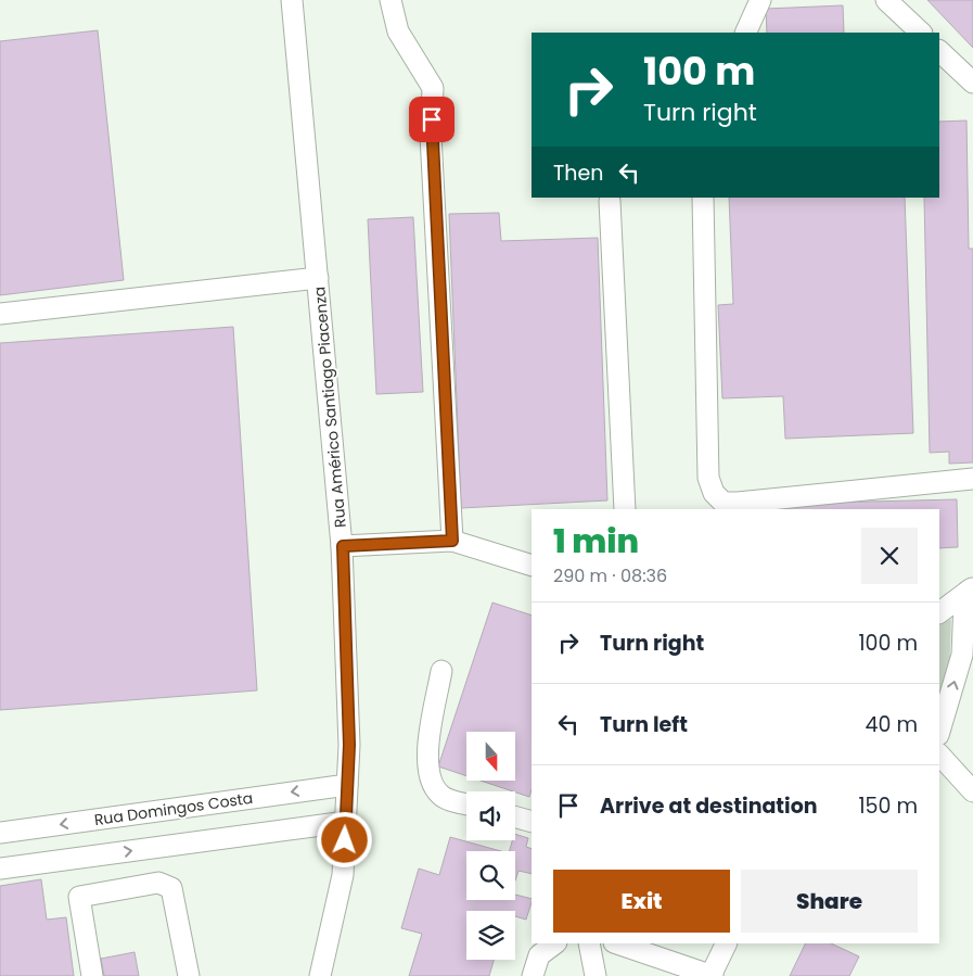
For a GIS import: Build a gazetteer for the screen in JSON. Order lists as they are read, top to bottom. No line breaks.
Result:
{"streets":{"street":["Rua Américo Santiago Piacenza","Rua Domingos Costa"]},"crossings":[["Rua Américo Santiago Piacenza","Rua Domingos Costa"]],"north":"bottom","page":{"turn":["100 m","Turn right"],"then":"Then","heading":["1 min","290 m · 08:36"],"list":[{"name":"Turn right","value":"100 m"},{"name":"Turn left","value":"40 m"},{"name":"Arrive at destination","value":"150 m"}],"buttons":["Exit","Share"]}}
